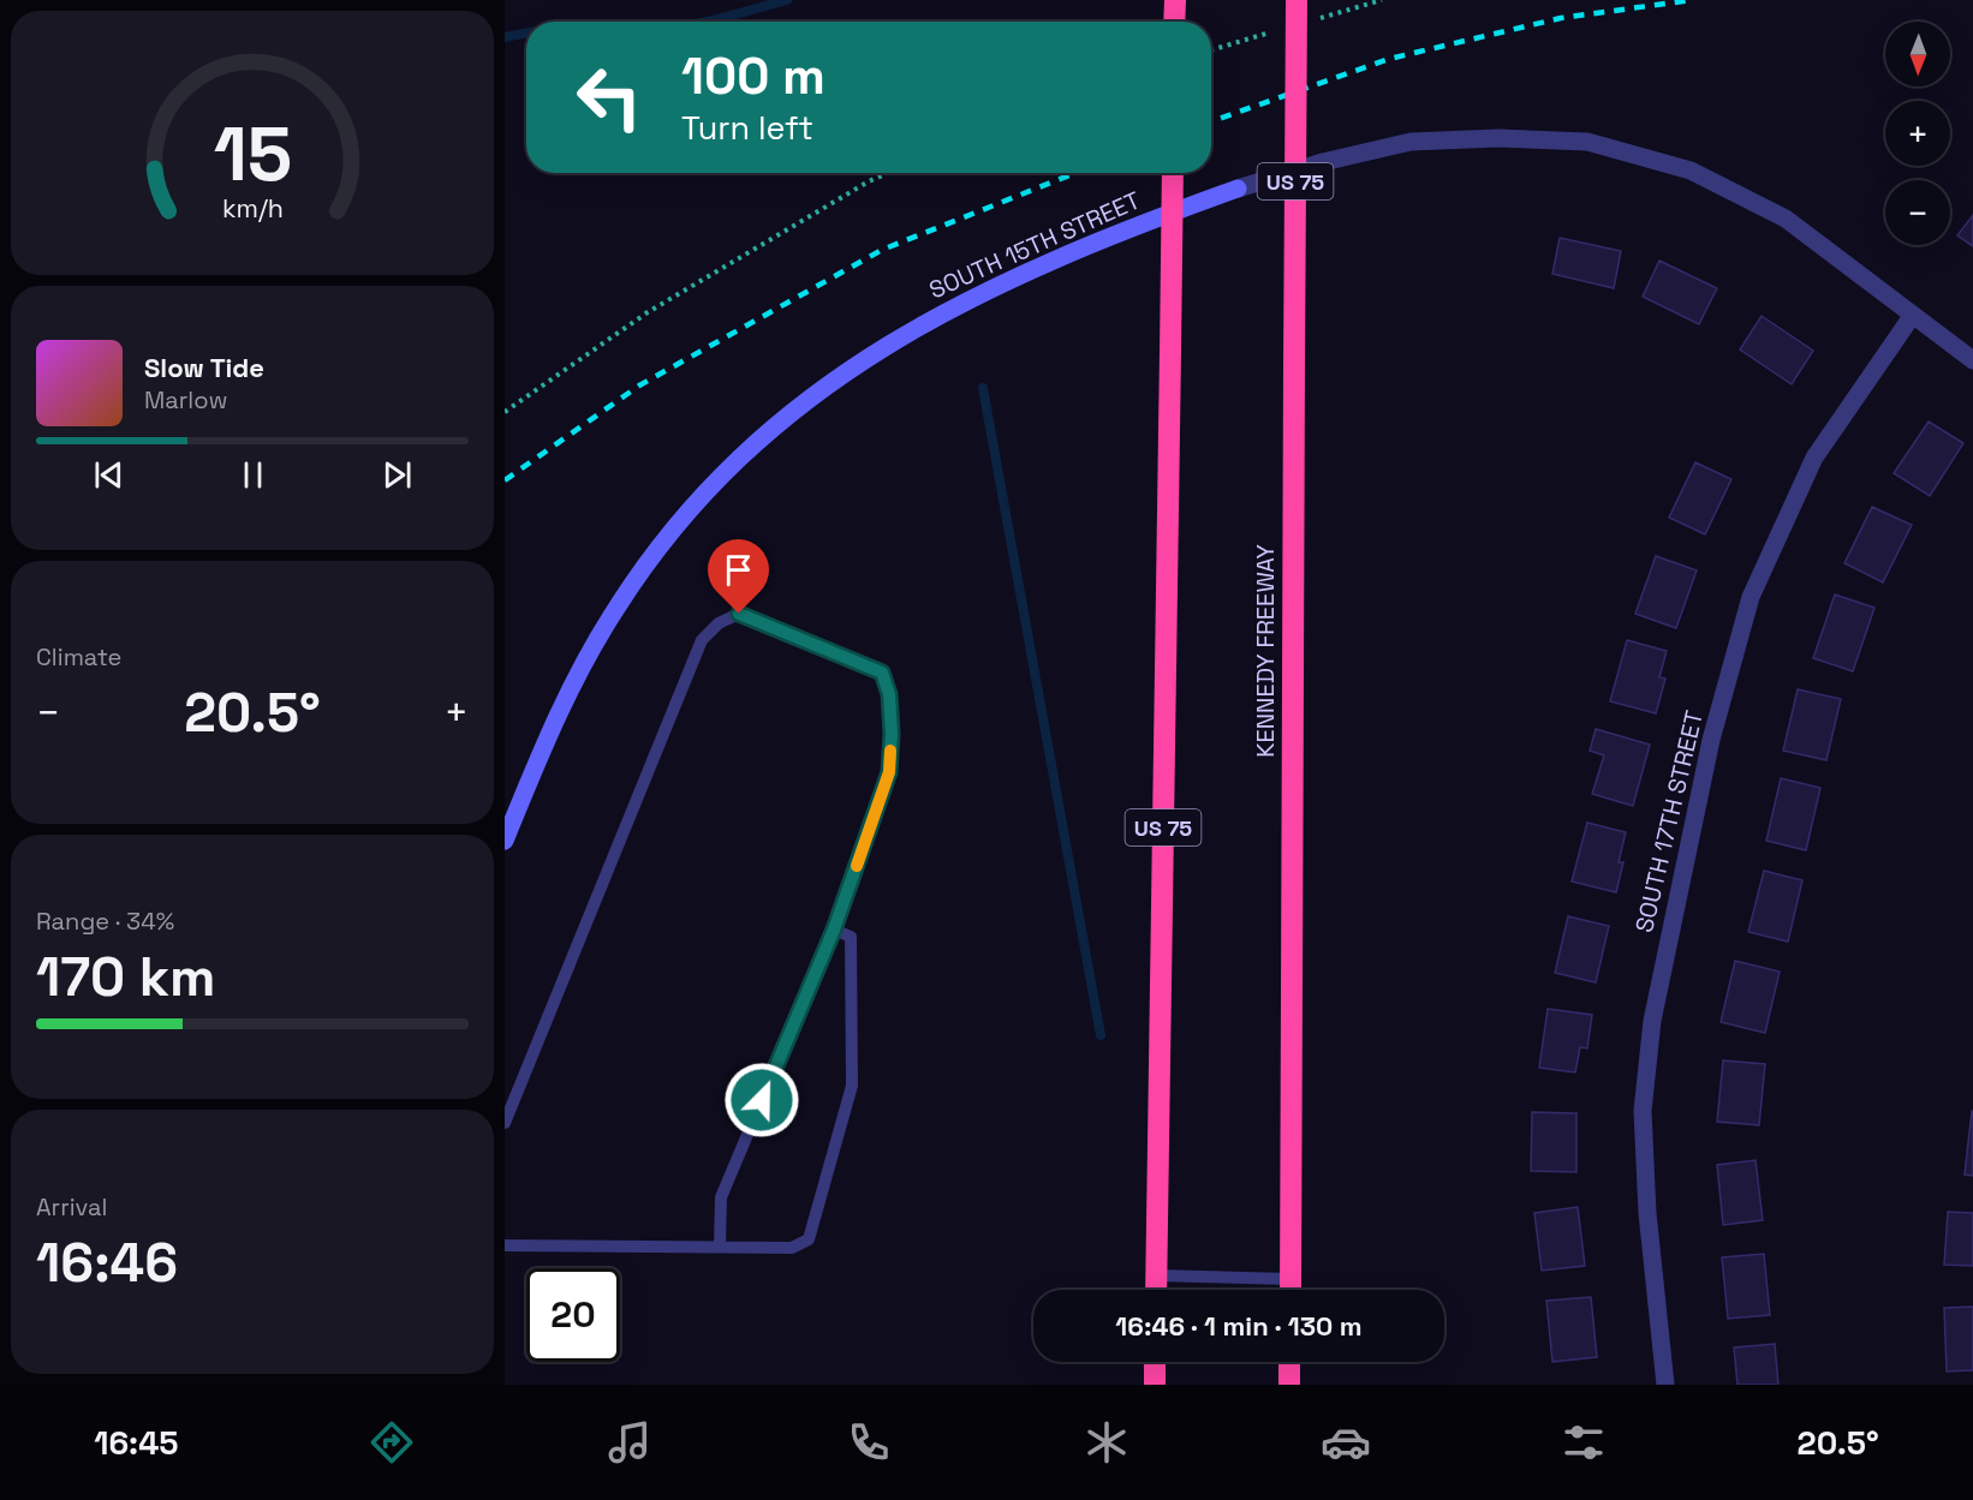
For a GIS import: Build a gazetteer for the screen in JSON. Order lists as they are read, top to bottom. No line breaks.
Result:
{"streets":{"highway":["US 75","KENNEDY FREEWAY"],"street":["SOUTH 15TH STREET","SOUTH 17TH STREET"]},"crossings":[["SOUTH 15TH STREET","SOUTH 17TH STREET"]],"north":"bottom","page":{"map_buttons":["+","−"],"turn":["100 m","Turn left"],"song":["Slow Tide","Marlow"],"tile":["Climate",["Range · 34%","170 km"],["Arrival","16:46"]],"heat":["−","20.5°","+"],"limit":"20","trip":"16:46 · 1 min · 130 m","tabs":["16:45","20.5°"],"gauge":["15","km/h"]}}
